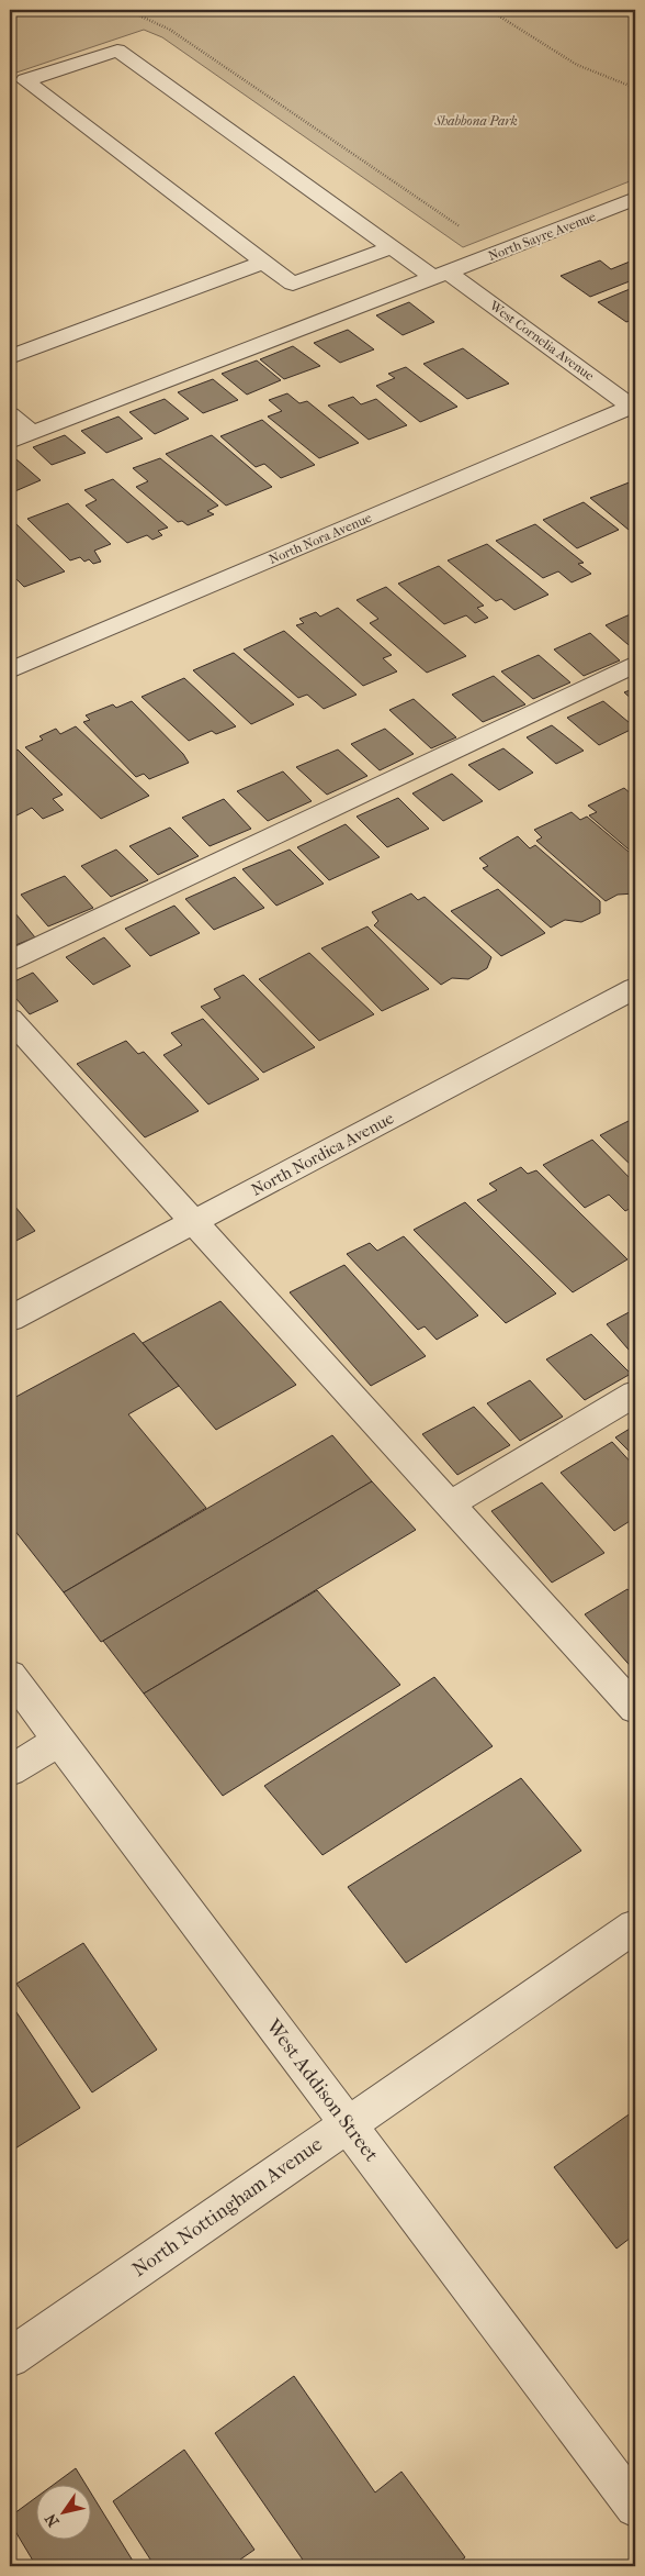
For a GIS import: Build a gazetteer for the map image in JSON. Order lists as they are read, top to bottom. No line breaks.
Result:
{"streets":{"street":["North Sayre Avenue","West Cornelia Avenue","North Nora Avenue","North Nordica Avenue","West Addison Street","North Nottingham Avenue"]},"crossings":[["North Sayre Avenue","West Cornelia Avenue"],["West Cornelia Avenue","North Nora Avenue"],["West Addison Street","North Nottingham Avenue"]],"parks":["Shabbona Park"],"north":"bottom left"}
